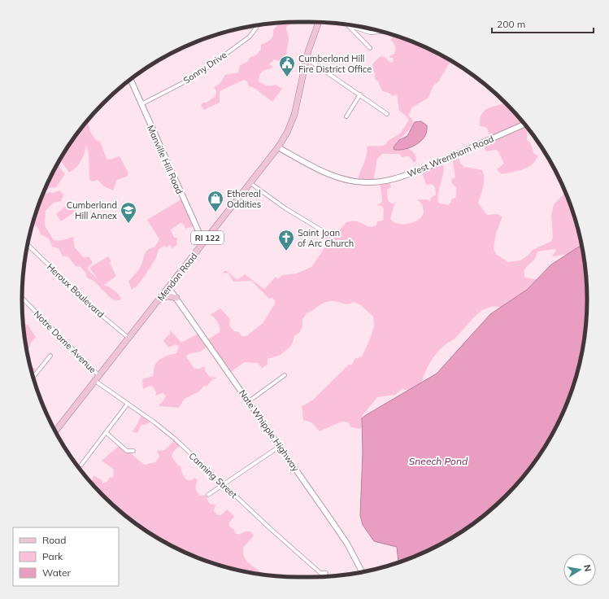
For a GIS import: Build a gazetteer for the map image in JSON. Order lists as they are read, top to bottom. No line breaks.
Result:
{"streets":{"main road":["West Wrentham Road","Manville Hill Road","RI 122","Mendon Road","Nate Whipple Highway"],"street":["Sonny Drive","Heroux Boulevard","Notre Dame Avenue","Canning Street"]},"crossings":[["Sonny Drive","Manville Hill Road"],["West Wrentham Road","Mendon Road"],["Manville Hill Road","Mendon Road"],["Mendon Road","Heroux Boulevard"],["Mendon Road","Notre Dame Avenue"],["Mendon Road","Nate Whipple Highway"],["Mendon Road","Canning Street"],["Notre Dame Avenue","Canning Street"]],"water":["Sneech Pond"],"places":{"public building":["Cumberland Hill Fire District Office"],"shop":["Ethereal Oddities"],"school or university":["Cumberland Hill Annex"],"church":["Saint Joan of Arc Church"]},"legend":["Road","Park","Water"],"scale_bar":"200 m","north":"right"}
